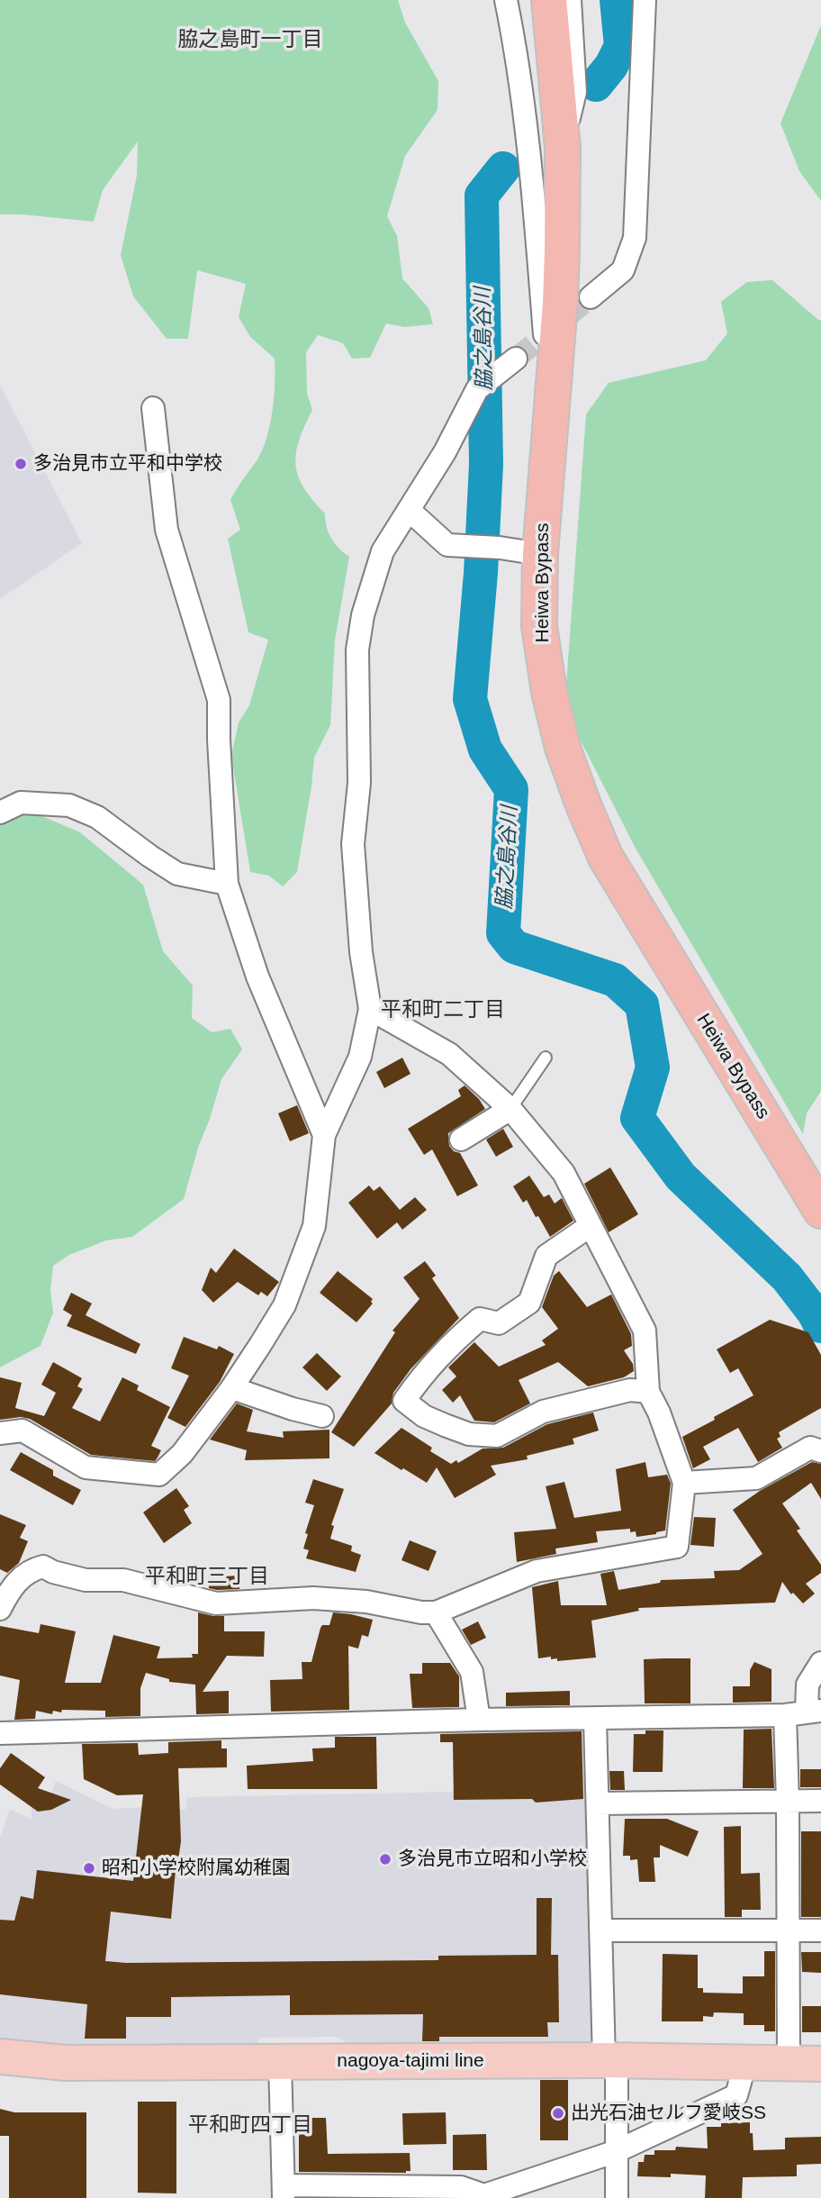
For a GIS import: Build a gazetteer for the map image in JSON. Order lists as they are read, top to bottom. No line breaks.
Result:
{"streets":{"highway":["Heiwa Bypass"],"main road":["nagoya-tajimi line"]},"districts":["脇之島町一丁目","平和町二丁目","平和町三丁目","平和町四丁目"],"water":["脇之島谷川"],"places":["多治見市立平和中学校","多治見市立昭和小学校","昭和小学校附属幼稚園","出光石油セルフ愛岐SS"]}
